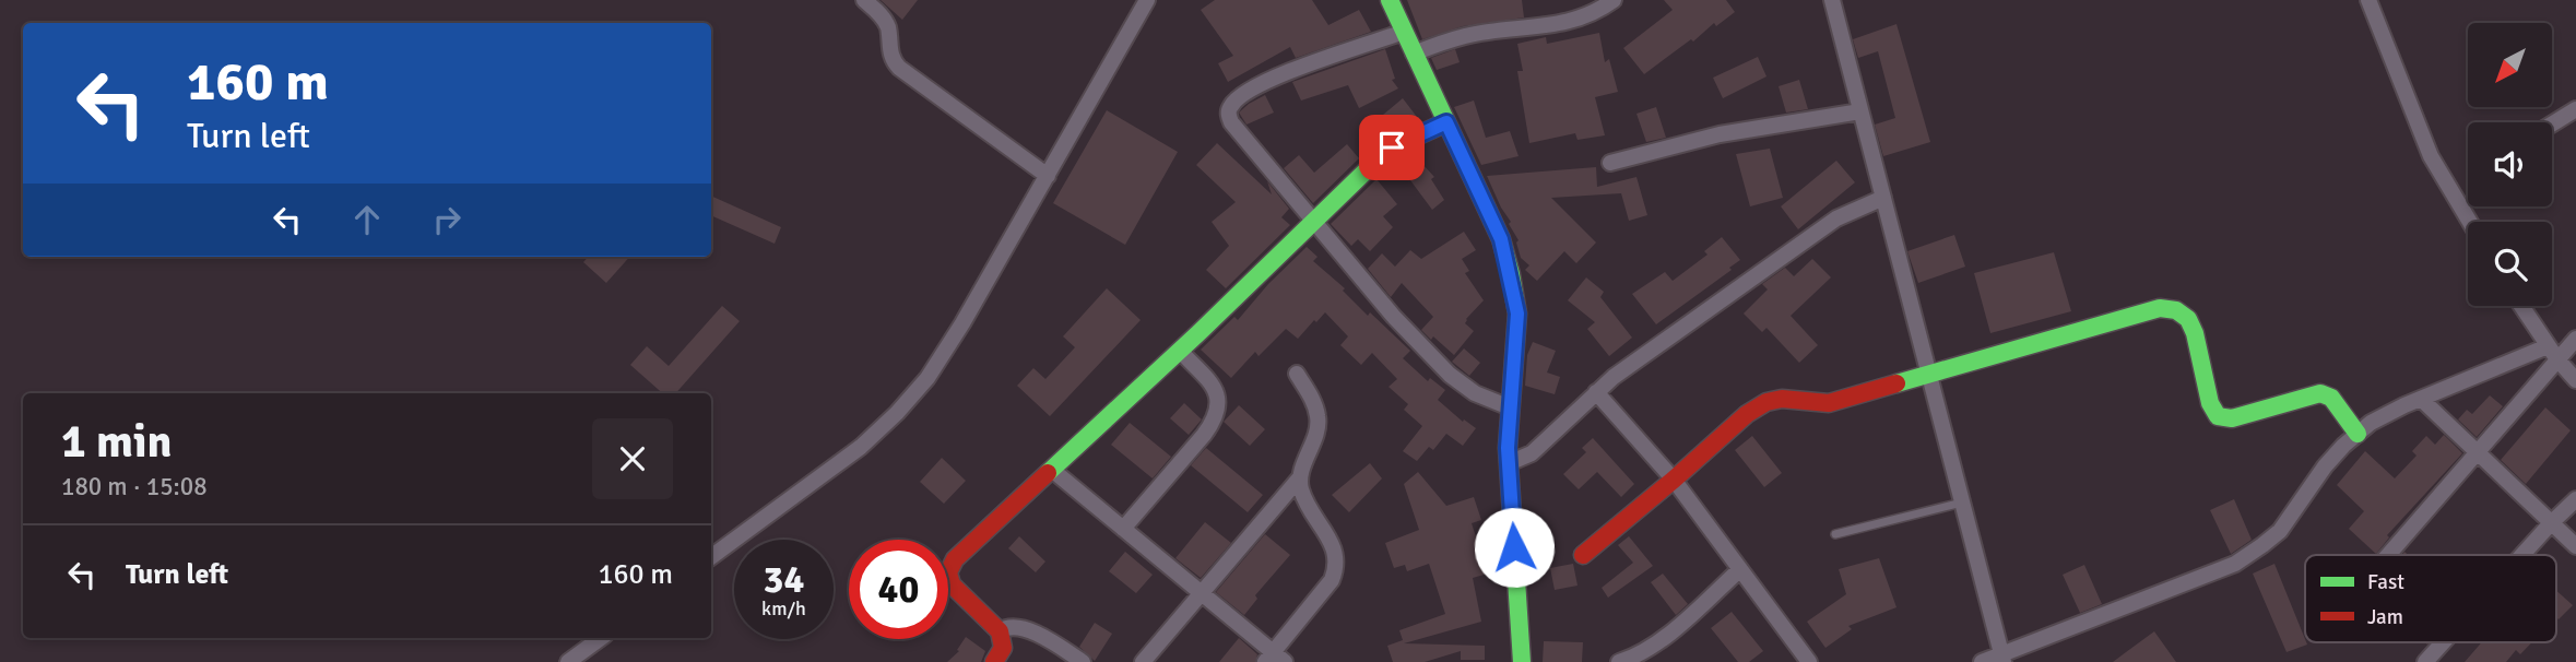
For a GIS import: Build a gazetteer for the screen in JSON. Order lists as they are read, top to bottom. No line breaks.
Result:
{"legend":["Fast","Jam"],"north":"bottom left","page":{"turn":["160 m","Turn left"],"heading":["1 min","180 m · 15:08"],"list":[{"name":"Turn left","value":"160 m"}],"speed":"34 km/h","limit":"40"}}
